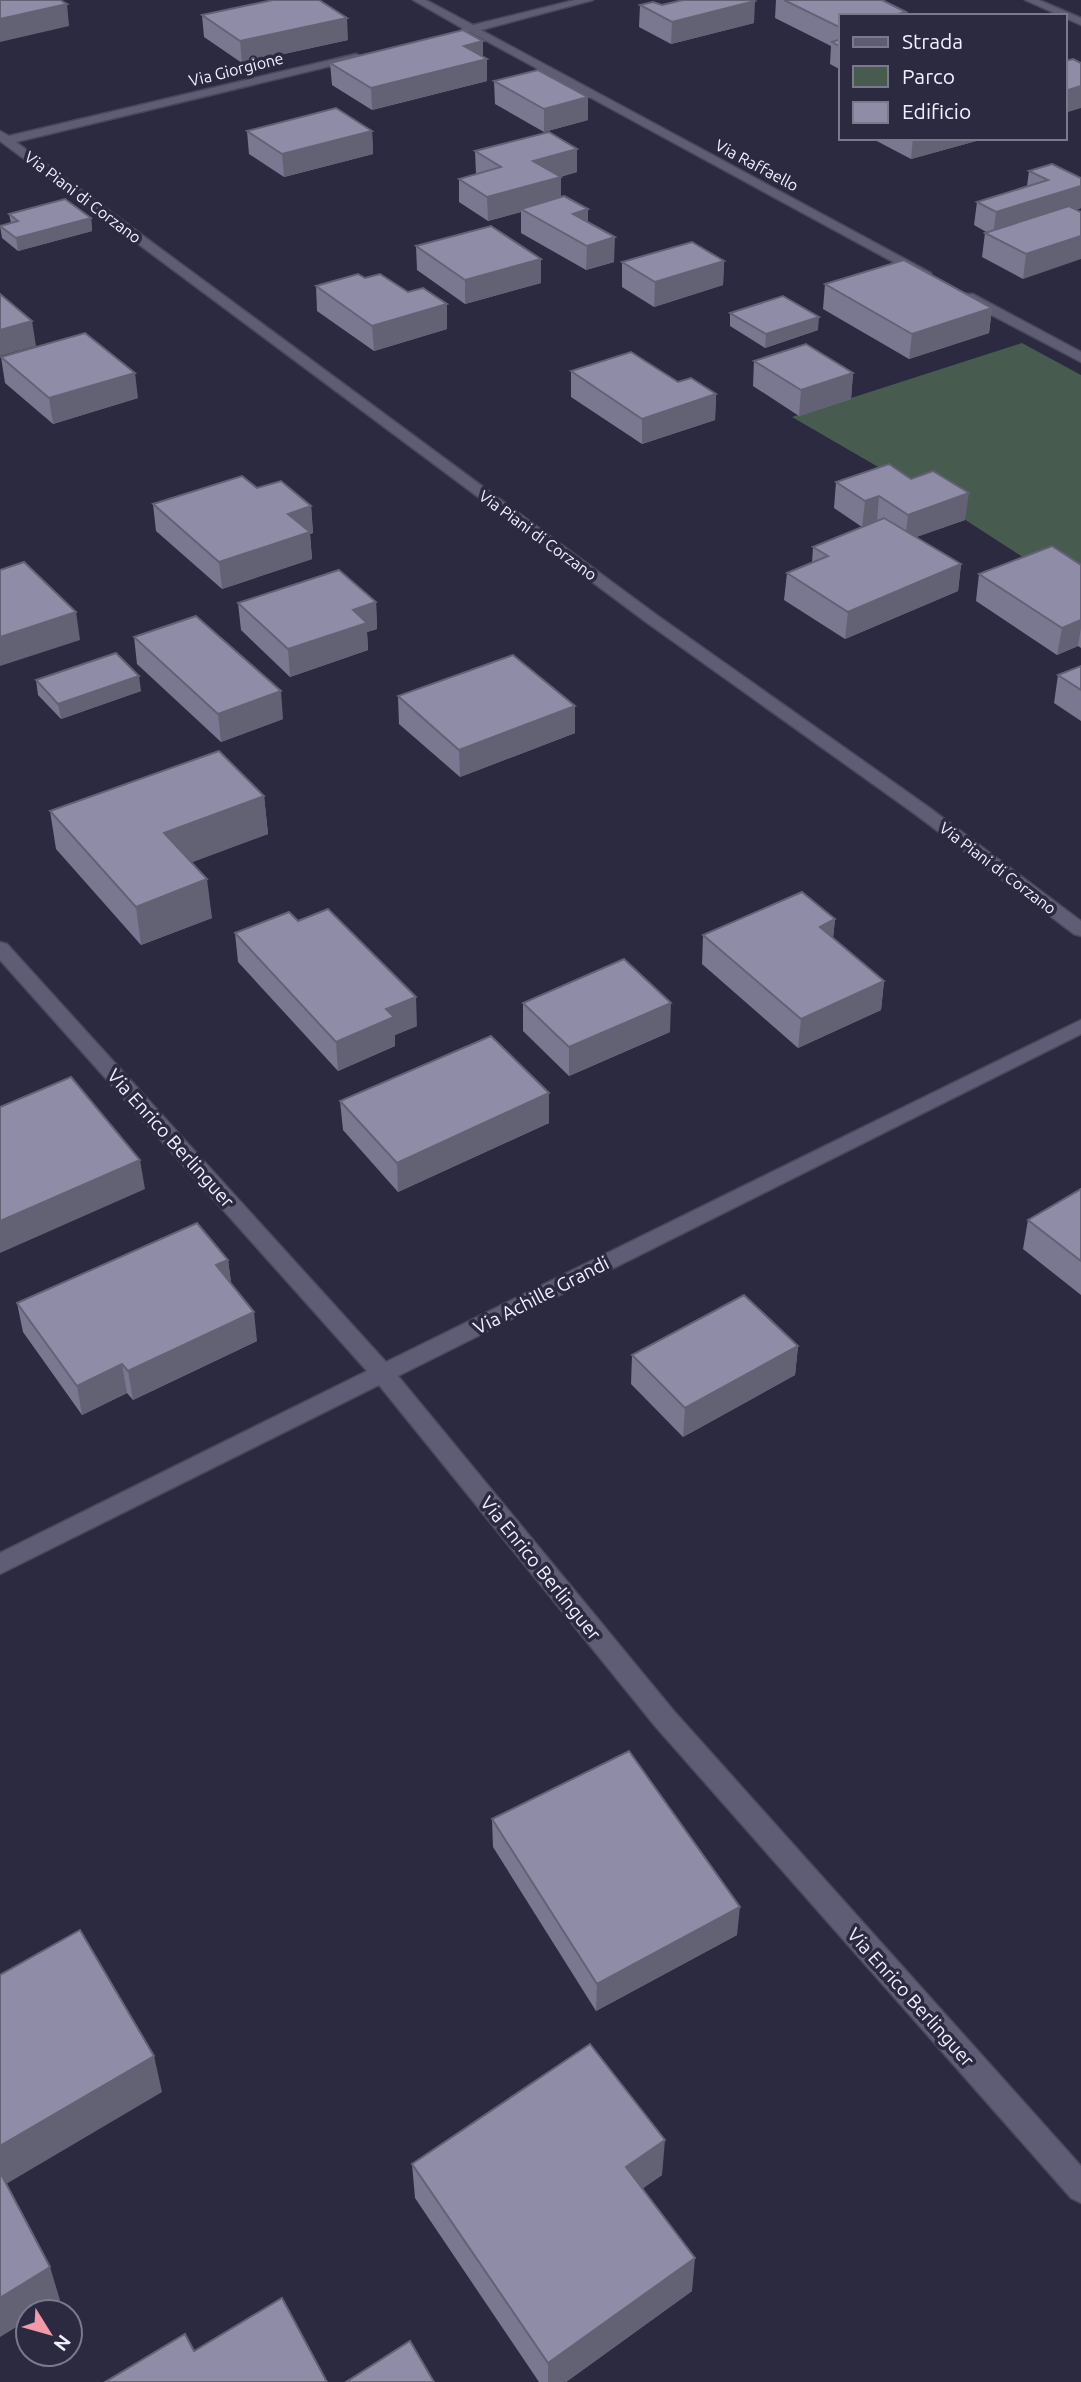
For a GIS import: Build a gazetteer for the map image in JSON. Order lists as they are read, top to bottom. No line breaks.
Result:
{"streets":{"street":["Via Giorgione","Via Raffaello","Via Piani di Corzano","Via Enrico Berlinguer","Via Achille Grandi"]},"crossings":[["Via Giorgione","Via Piani di Corzano"],["Via Enrico Berlinguer","Via Achille Grandi"]],"legend":["Strada","Parco","Edificio"],"north":"bottom right"}
